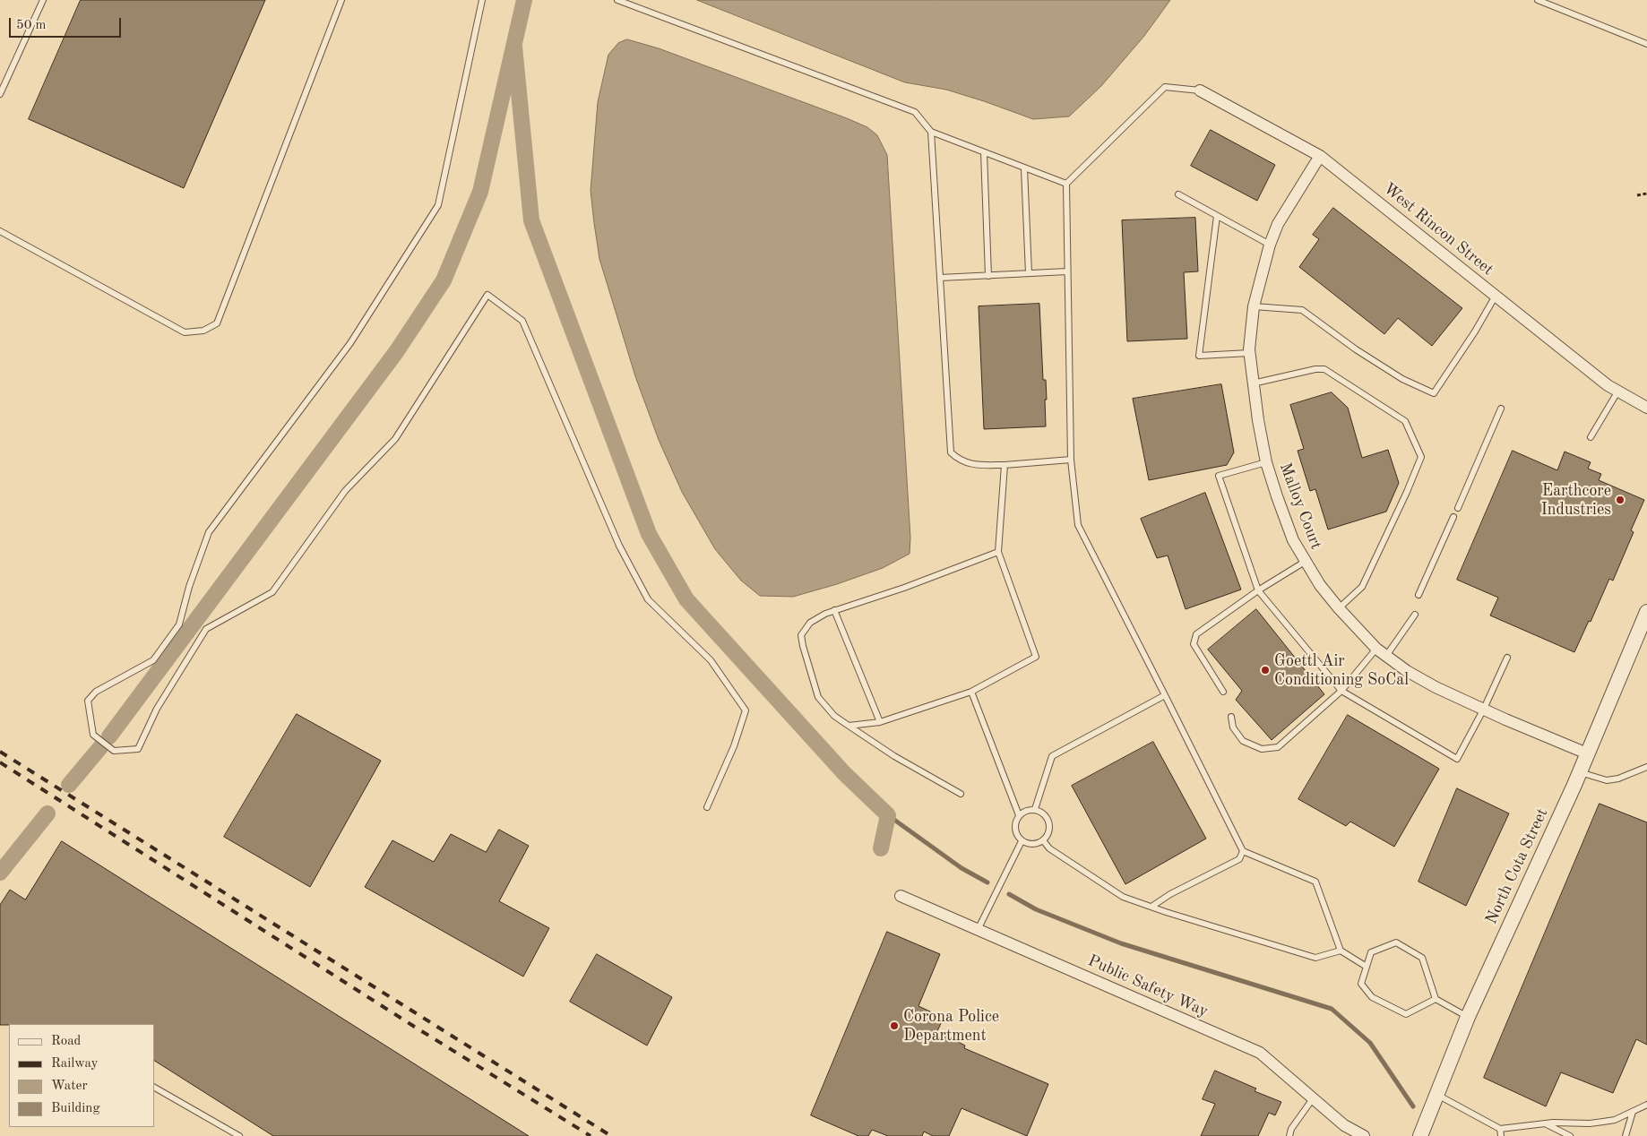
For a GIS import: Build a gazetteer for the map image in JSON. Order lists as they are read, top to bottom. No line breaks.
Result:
{"streets":{"street":["West Rincon Street","Malloy Court","North Cota Street","Public Safety Way"]},"crossings":[["West Rincon Street","Malloy Court"],["Malloy Court","North Cota Street"]],"places":["Earthcore Industries","Goettl Air Conditioning SoCal","Corona Police Department"],"legend":["Road","Railway","Water","Building"],"scale_bar":"50 m"}
